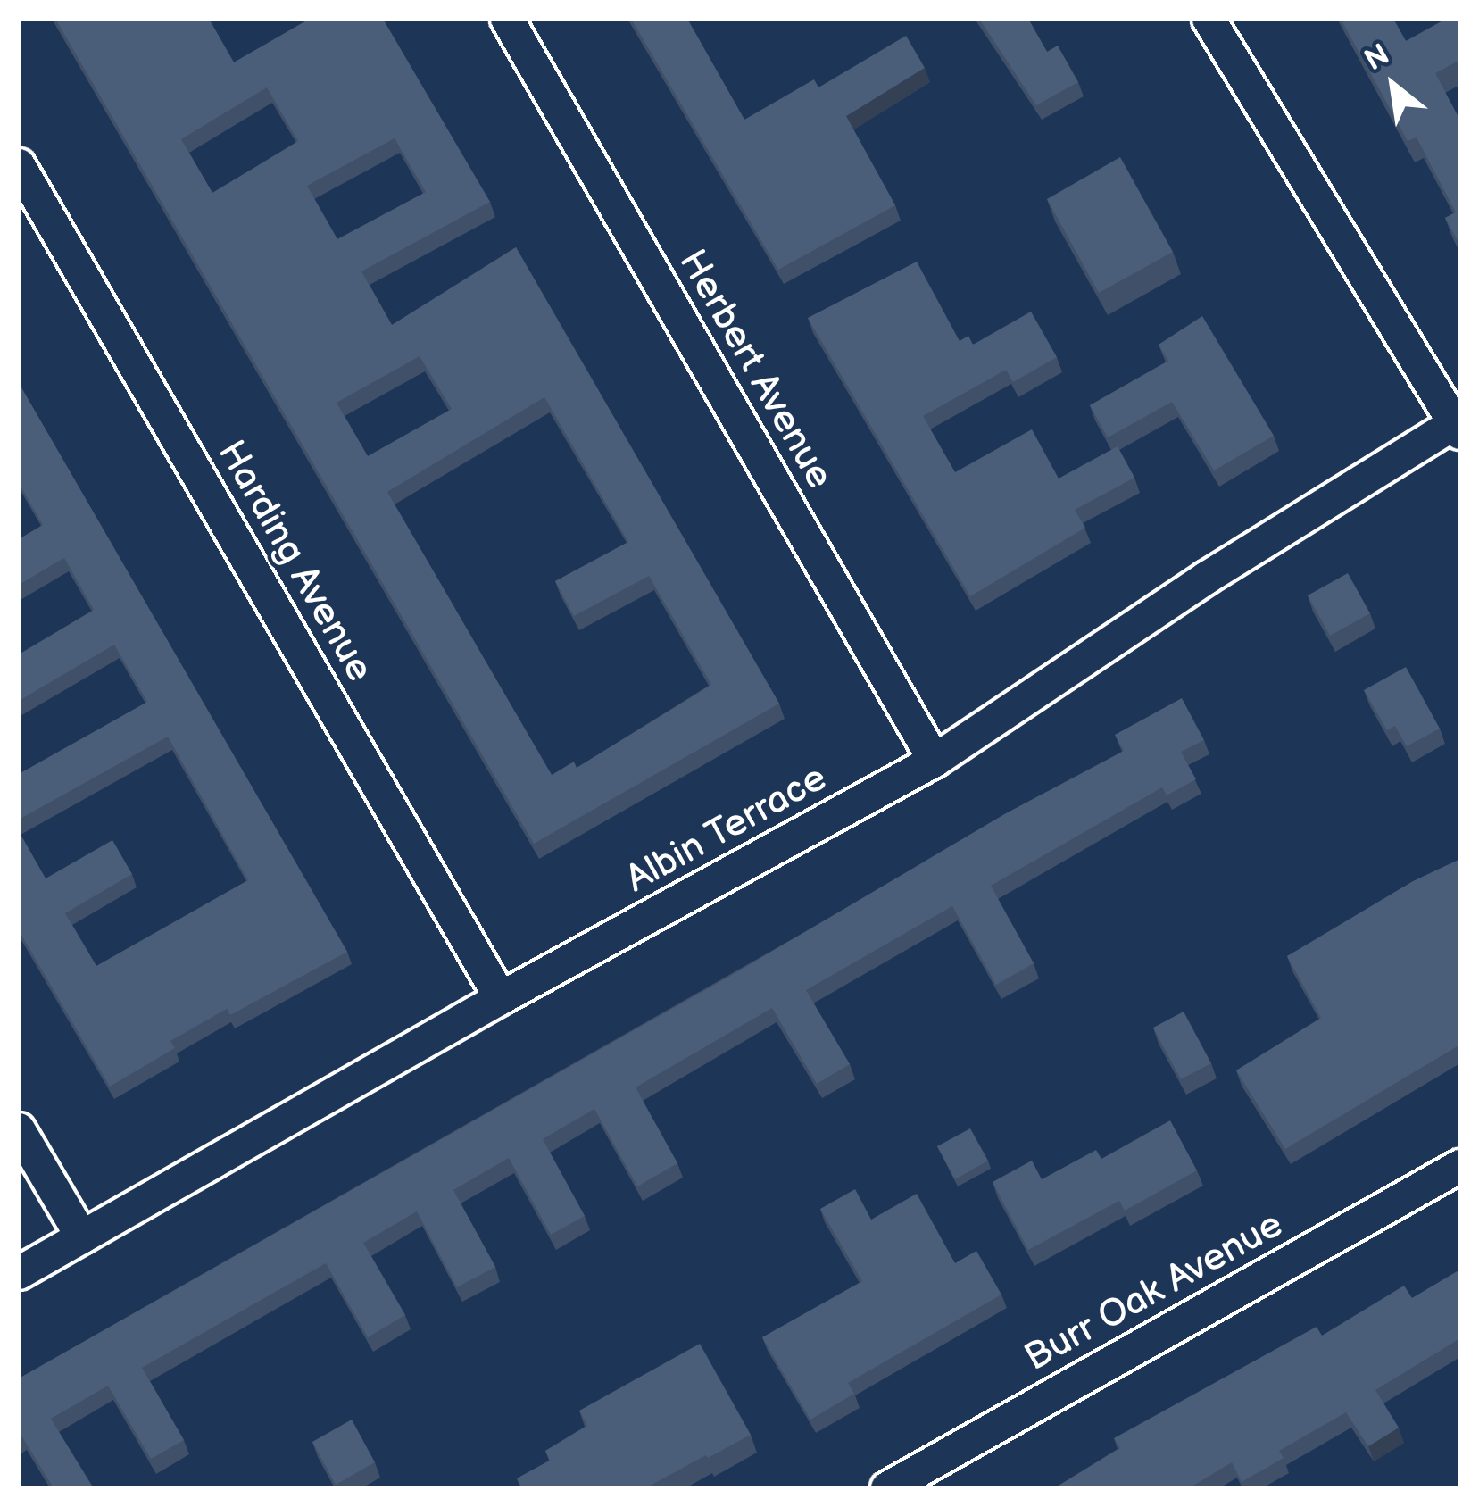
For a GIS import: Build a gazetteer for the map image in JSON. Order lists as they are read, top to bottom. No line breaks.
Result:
{"streets":{"street":["Herbert Avenue","Harding Avenue","Albin Terrace","Burr Oak Avenue"]},"crossings":[["Herbert Avenue","Albin Terrace"],["Harding Avenue","Albin Terrace"]],"north":"top left"}
